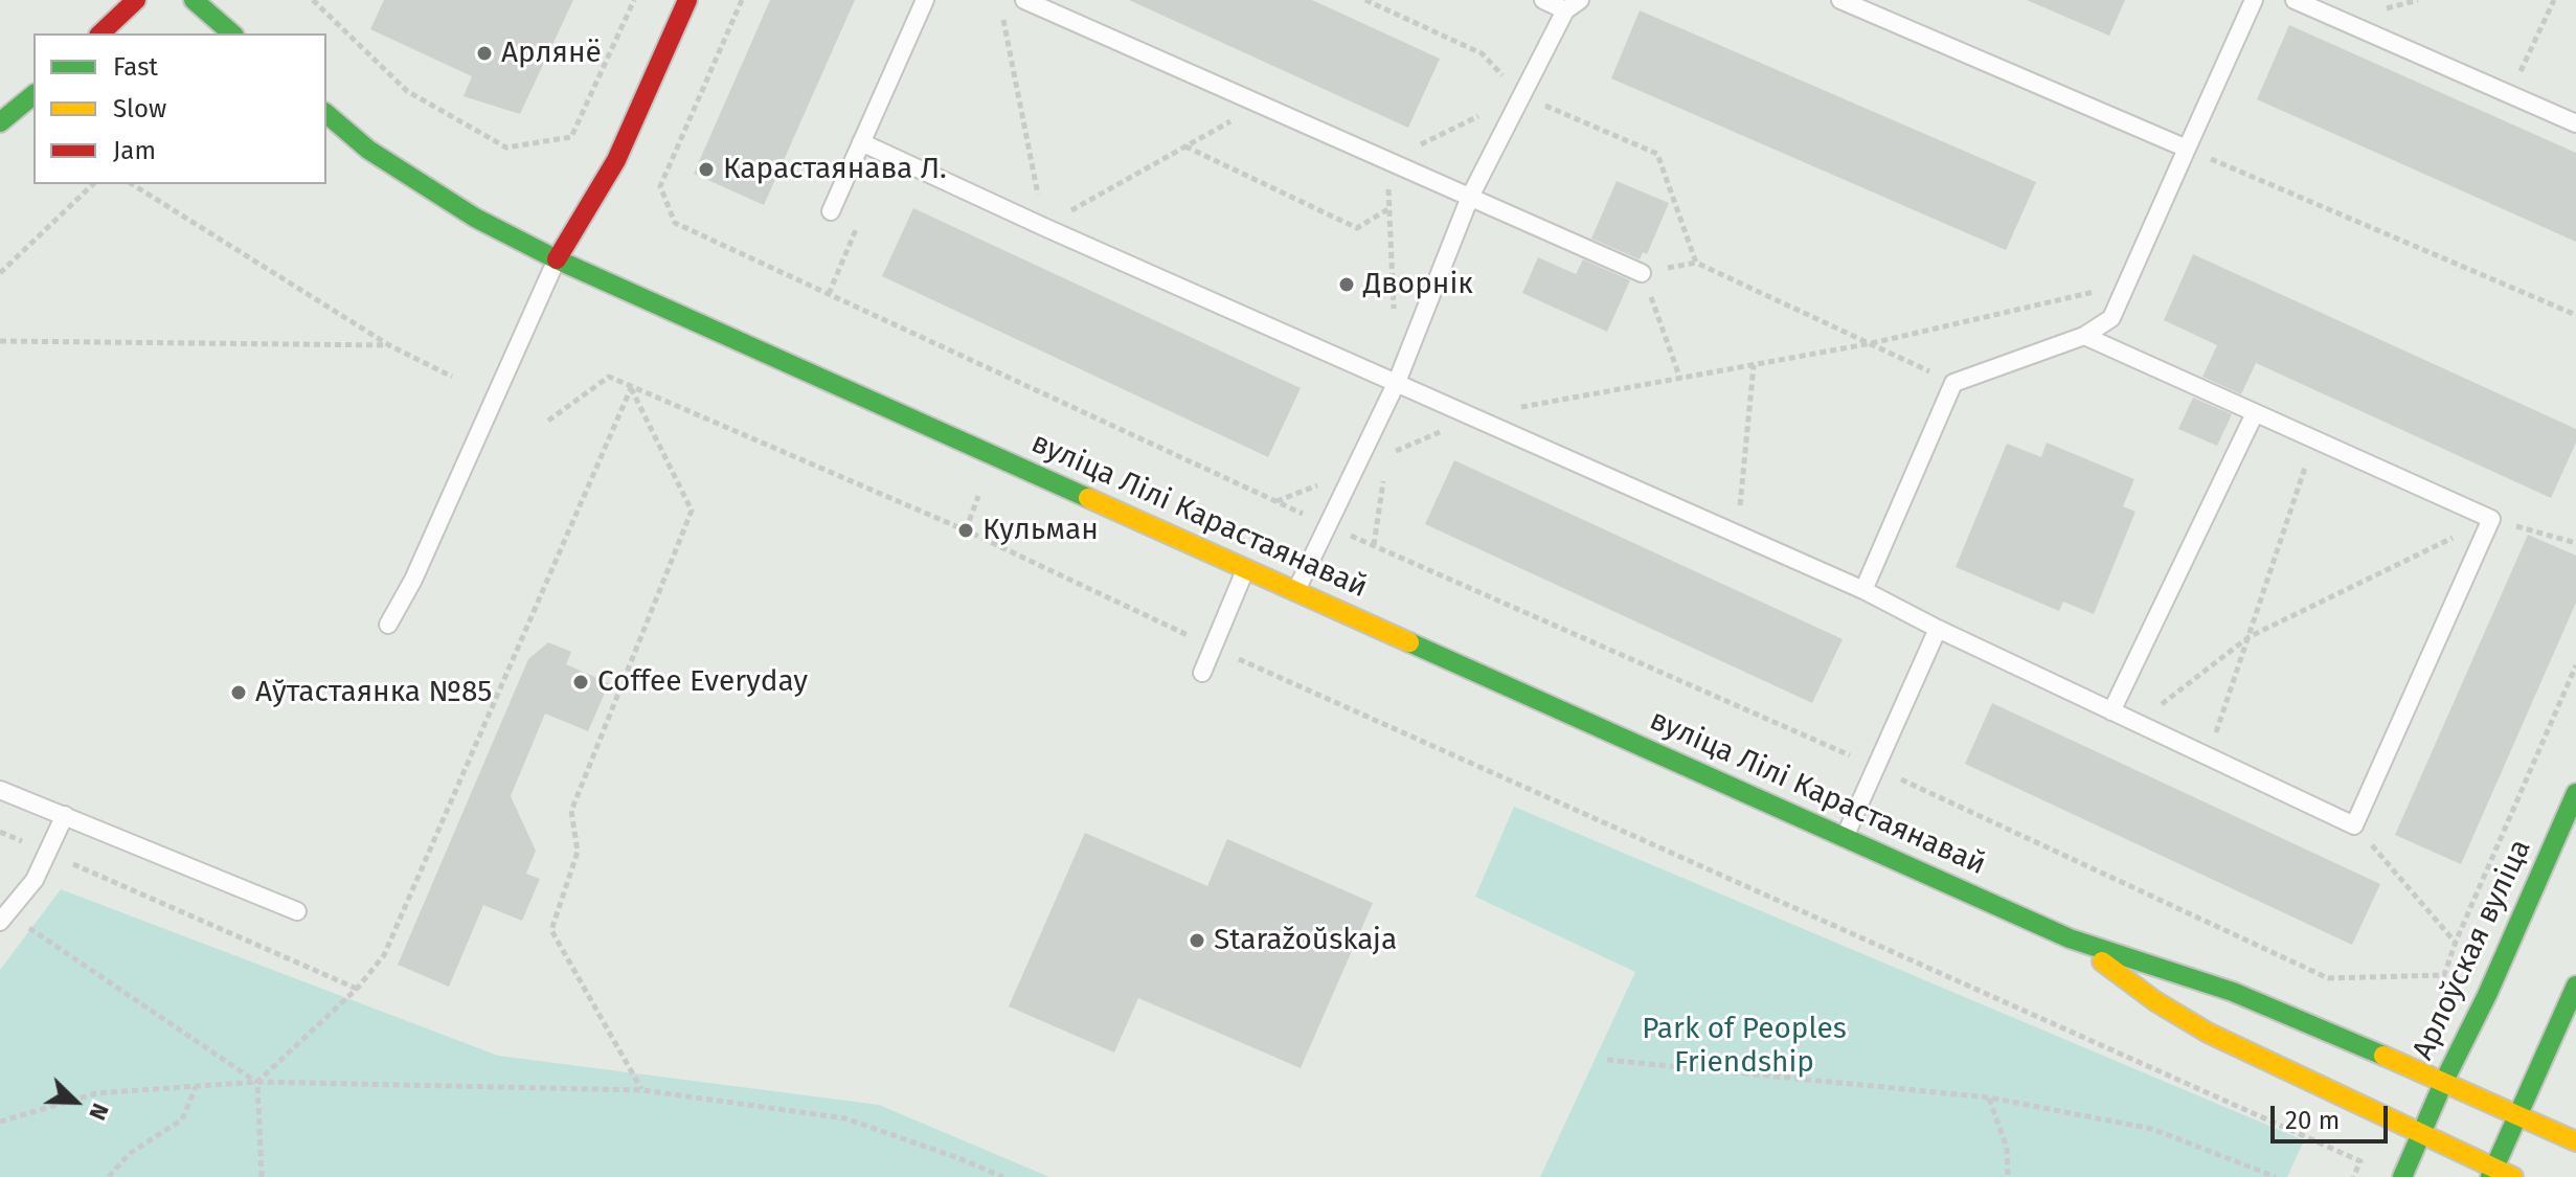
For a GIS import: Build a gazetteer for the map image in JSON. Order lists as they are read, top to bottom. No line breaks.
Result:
{"streets":{"main road":["вуліца Лілі Карастаянавай","Арлоўская вуліца"]},"crossings":[["вуліца Лілі Карастаянавай","Арлоўская вуліца"]],"parks":["Park of Peoples Friendship"],"places":["Арлянё","Карастаянава Л.","Дворнік","Кульман","Coffee Everyday","Аўтастаянка №85","Staražoŭskaja"],"legend":["Fast","Slow","Jam"],"scale_bar":"20 m","north":"bottom right"}
